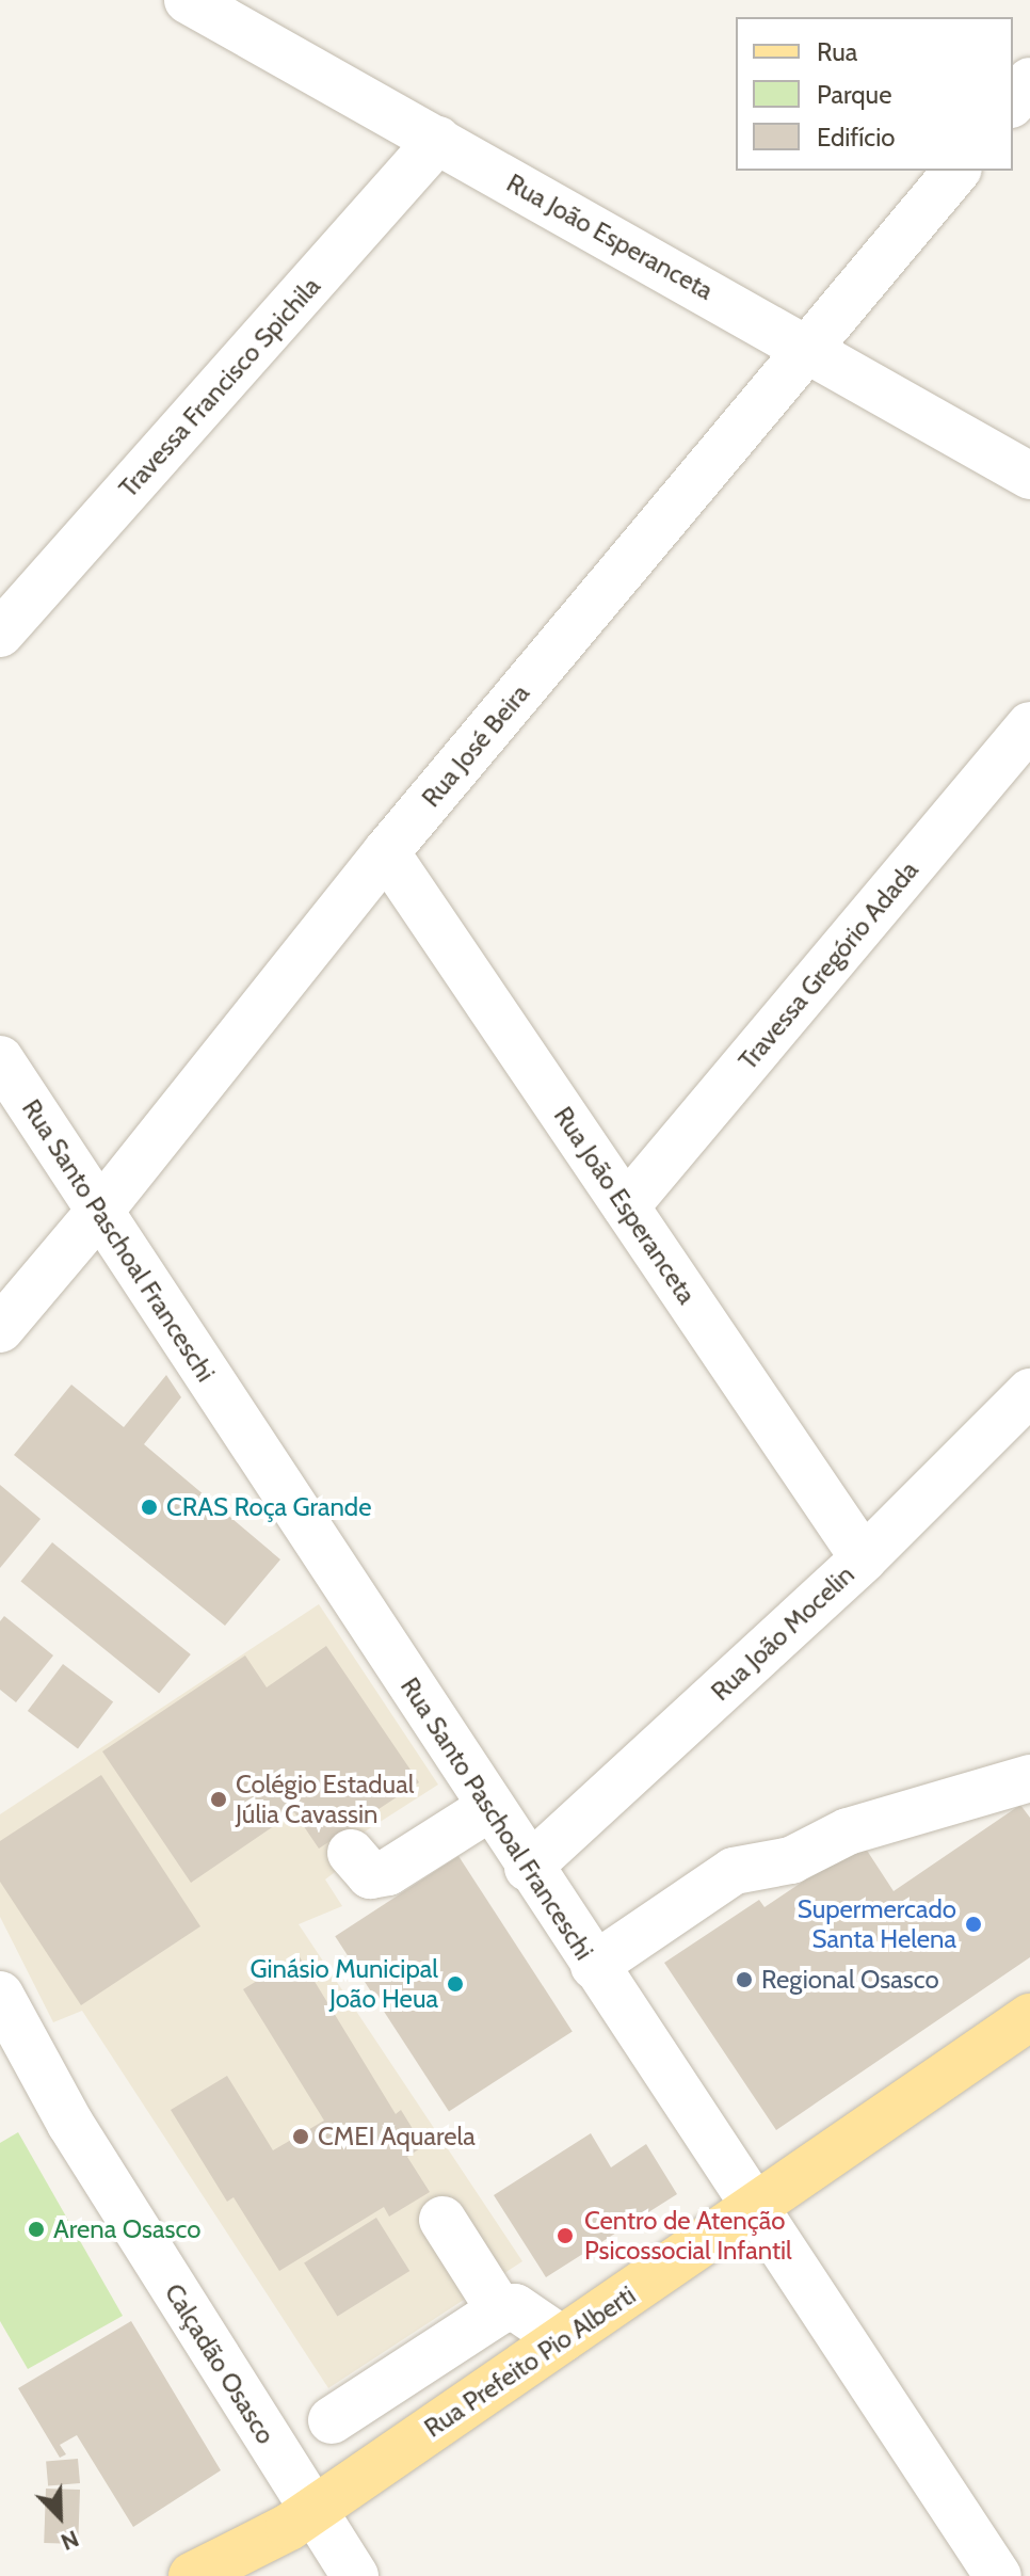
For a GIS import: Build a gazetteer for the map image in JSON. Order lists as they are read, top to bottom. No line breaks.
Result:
{"streets":{"main road":["Rua Prefeito Pio Alberti"],"street":["Rua João Esperanceta","Travessa Francisco Spichila","Rua José Beira","Travessa Gregório Adada","Rua Santo Paschoal Franceschi","Rua João Mocelin","Calçadão Osasco"]},"crossings":[["Rua João Esperanceta","Travessa Francisco Spichila"],["Rua João Esperanceta","Rua José Beira"],["Rua João Esperanceta","Travessa Gregório Adada"],["Rua João Esperanceta","Rua João Mocelin"],["Rua José Beira","Rua Santo Paschoal Franceschi"],["Rua Santo Paschoal Franceschi","Rua João Mocelin"],["Rua Santo Paschoal Franceschi","Rua Prefeito Pio Alberti"],["Rua Prefeito Pio Alberti","Calçadão Osasco"]],"places":["CRAS Roça Grande","Colégio Estadual Júlia Cavassin","Supermercado Santa Helena","Regional Osasco","Ginásio Municipal João Heua","CMEI Aquarela","Arena Osasco","Centro de Atenção Psicossocial Infantil"],"legend":["Rua","Parque","Edifício"],"north":"bottom right"}
